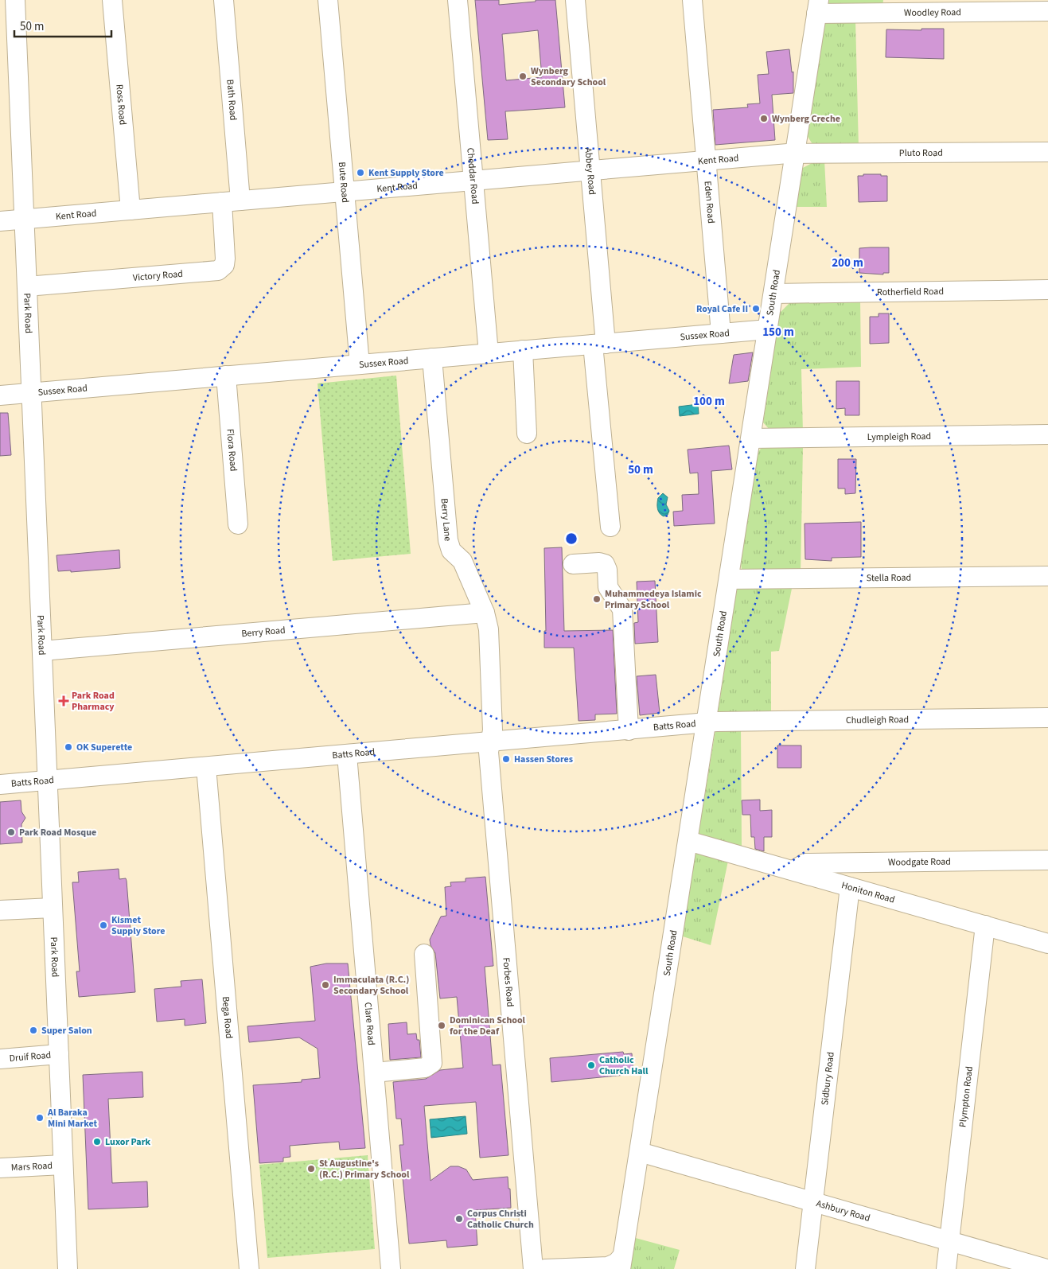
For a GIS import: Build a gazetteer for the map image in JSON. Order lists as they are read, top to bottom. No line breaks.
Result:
{"streets":{"street":["Woodley Road","Bath Road","Ross Road","Pluto Road","Kent Road","Abbey Road","Cheddar Road","Bute Road","Eden Road","Victory Road","Rotherfield Road","South Road","Park Road","Sussex Road","Lympleigh Road","Flora Road","Berry Lane","Stella Road","Berry Road","Chudleigh Road","Batts Road","Woodgate Road","Honiton Road","Forbes Road","Bega Road","Clare Road","Druif Road","Sidbury Road","Plympton Road","Mars Road","Ashbury Road"]},"crossings":[["Woodley Road","South Road"],["Bath Road","Kent Road"],["Ross Road","Kent Road"],["Pluto Road","Kent Road"],["Pluto Road","South Road"],["Kent Road","Abbey Road"],["Kent Road","Cheddar Road"],["Kent Road","Bute Road"],["Kent Road","Eden Road"],["Kent Road","Victory Road"],["Kent Road","South Road"],["Kent Road","Park Road"],["Abbey Road","Sussex Road"],["Cheddar Road","Sussex Road"],["Bute Road","Sussex Road"],["Eden Road","Sussex Road"],["Victory Road","Park Road"],["Rotherfield Road","South Road"],["South Road","Sussex Road"],["South Road","Lympleigh Road"],["South Road","Stella Road"],["South Road","Chudleigh Road"],["South Road","Batts Road"],["South Road","Honiton Road"],["South Road","Ashbury Road"],["Park Road","Sussex Road"],["Park Road","Berry Road"],["Park Road","Batts Road"],["Park Road","Druif Road"],["Park Road","Mars Road"],["Sussex Road","Flora Road"],["Sussex Road","Berry Lane"],["Berry Lane","Berry Road"],["Berry Lane","Batts Road"],["Berry Lane","Forbes Road"],["Chudleigh Road","Batts Road"],["Batts Road","Forbes Road"],["Batts Road","Bega Road"],["Batts Road","Clare Road"],["Woodgate Road","Honiton Road"],["Honiton Road","Sidbury Road"],["Honiton Road","Plympton Road"],["Sidbury Road","Ashbury Road"],["Plympton Road","Ashbury Road"]],"places":{"other":["Wynberg Secondary School","Wynberg Creche","Kent Supply Store","Royal Cafe II","Muhammedeya Islamic Primary School","OK Superette","Hassen Stores","Park Road Mosque","Kismet Supply Store","Immaculata (R.C.) Secondary School","Dominican School for the Deaf","Super Salon","Catholic Church Hall","Al Baraka Mini Market","Luxor Park","St Augustine's (R.C.) Primary School","Corpus Christi Catholic Church"],"health":["Park Road Pharmacy"]},"scale_bar":"50 m","rings":["200 m","150 m","100 m","50 m"]}
